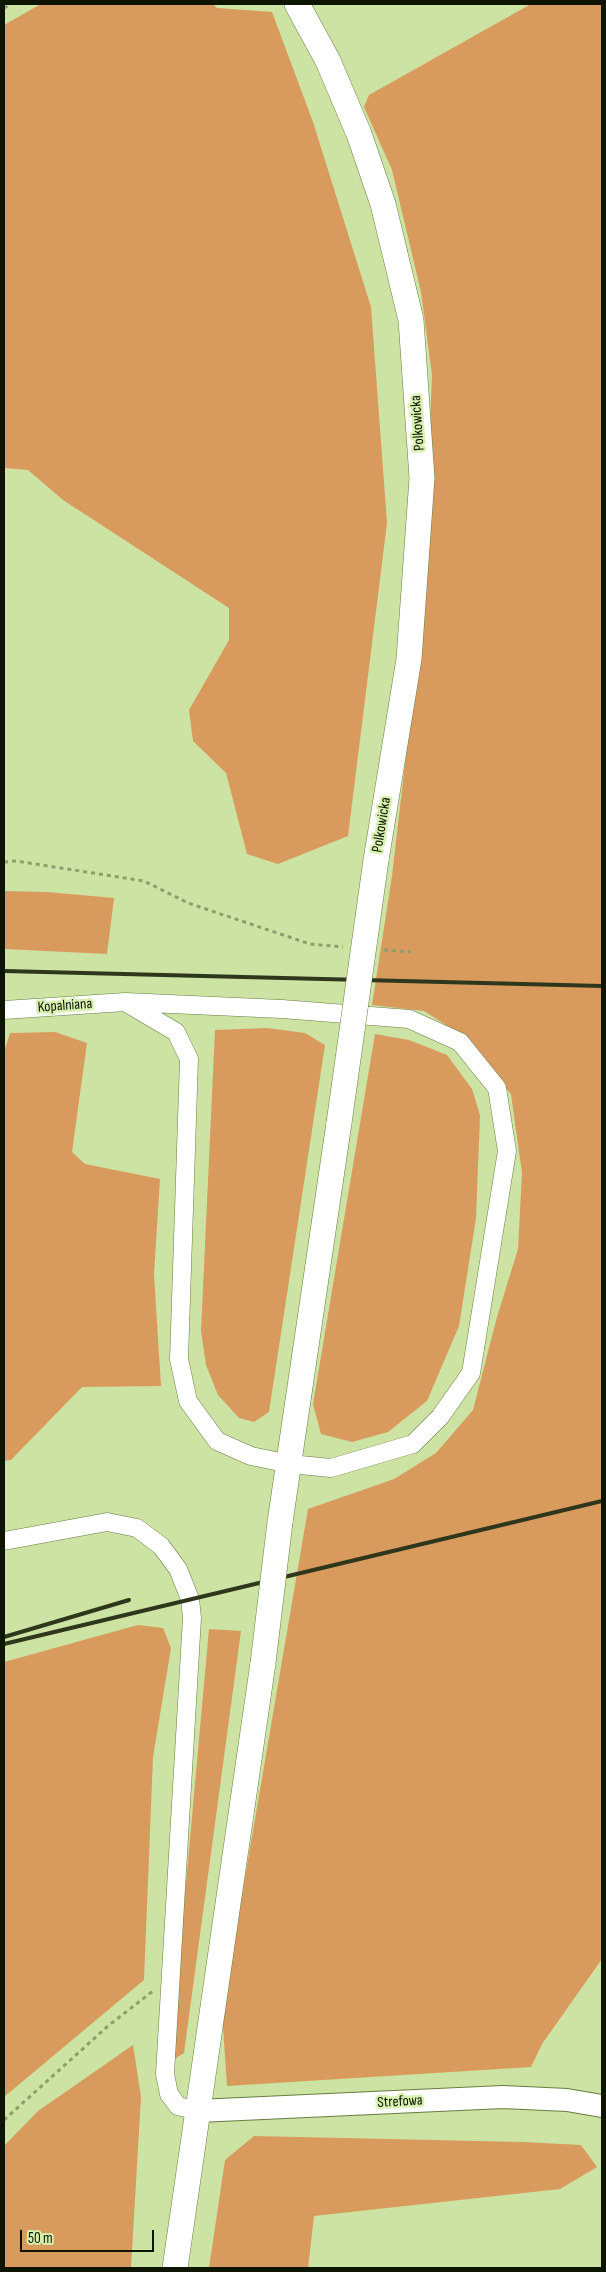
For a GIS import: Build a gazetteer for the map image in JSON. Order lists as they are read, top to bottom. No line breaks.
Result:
{"streets":{"main road":["Polkowicka"],"street":["Kopalniana","Strefowa"]},"crossings":[["Polkowicka","Kopalniana"],["Polkowicka","Strefowa"]],"scale_bar":"50 m"}
